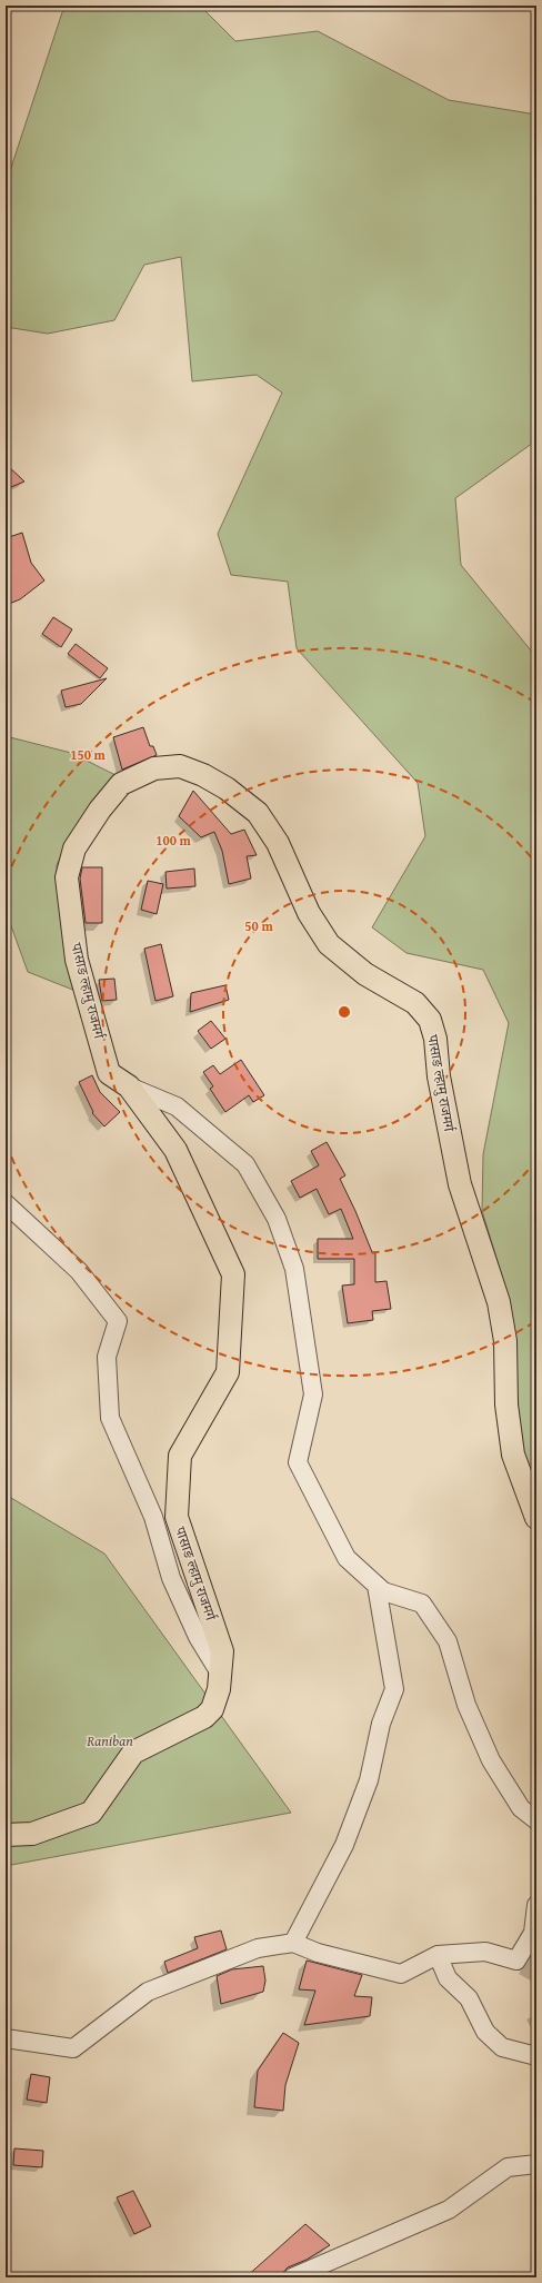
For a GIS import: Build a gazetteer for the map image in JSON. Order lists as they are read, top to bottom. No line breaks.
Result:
{"streets":{"main road":["पासाङ ल्हामु राजमर्ग"]},"parks":["Raniban"],"rings":["150 m","100 m","50 m"]}
